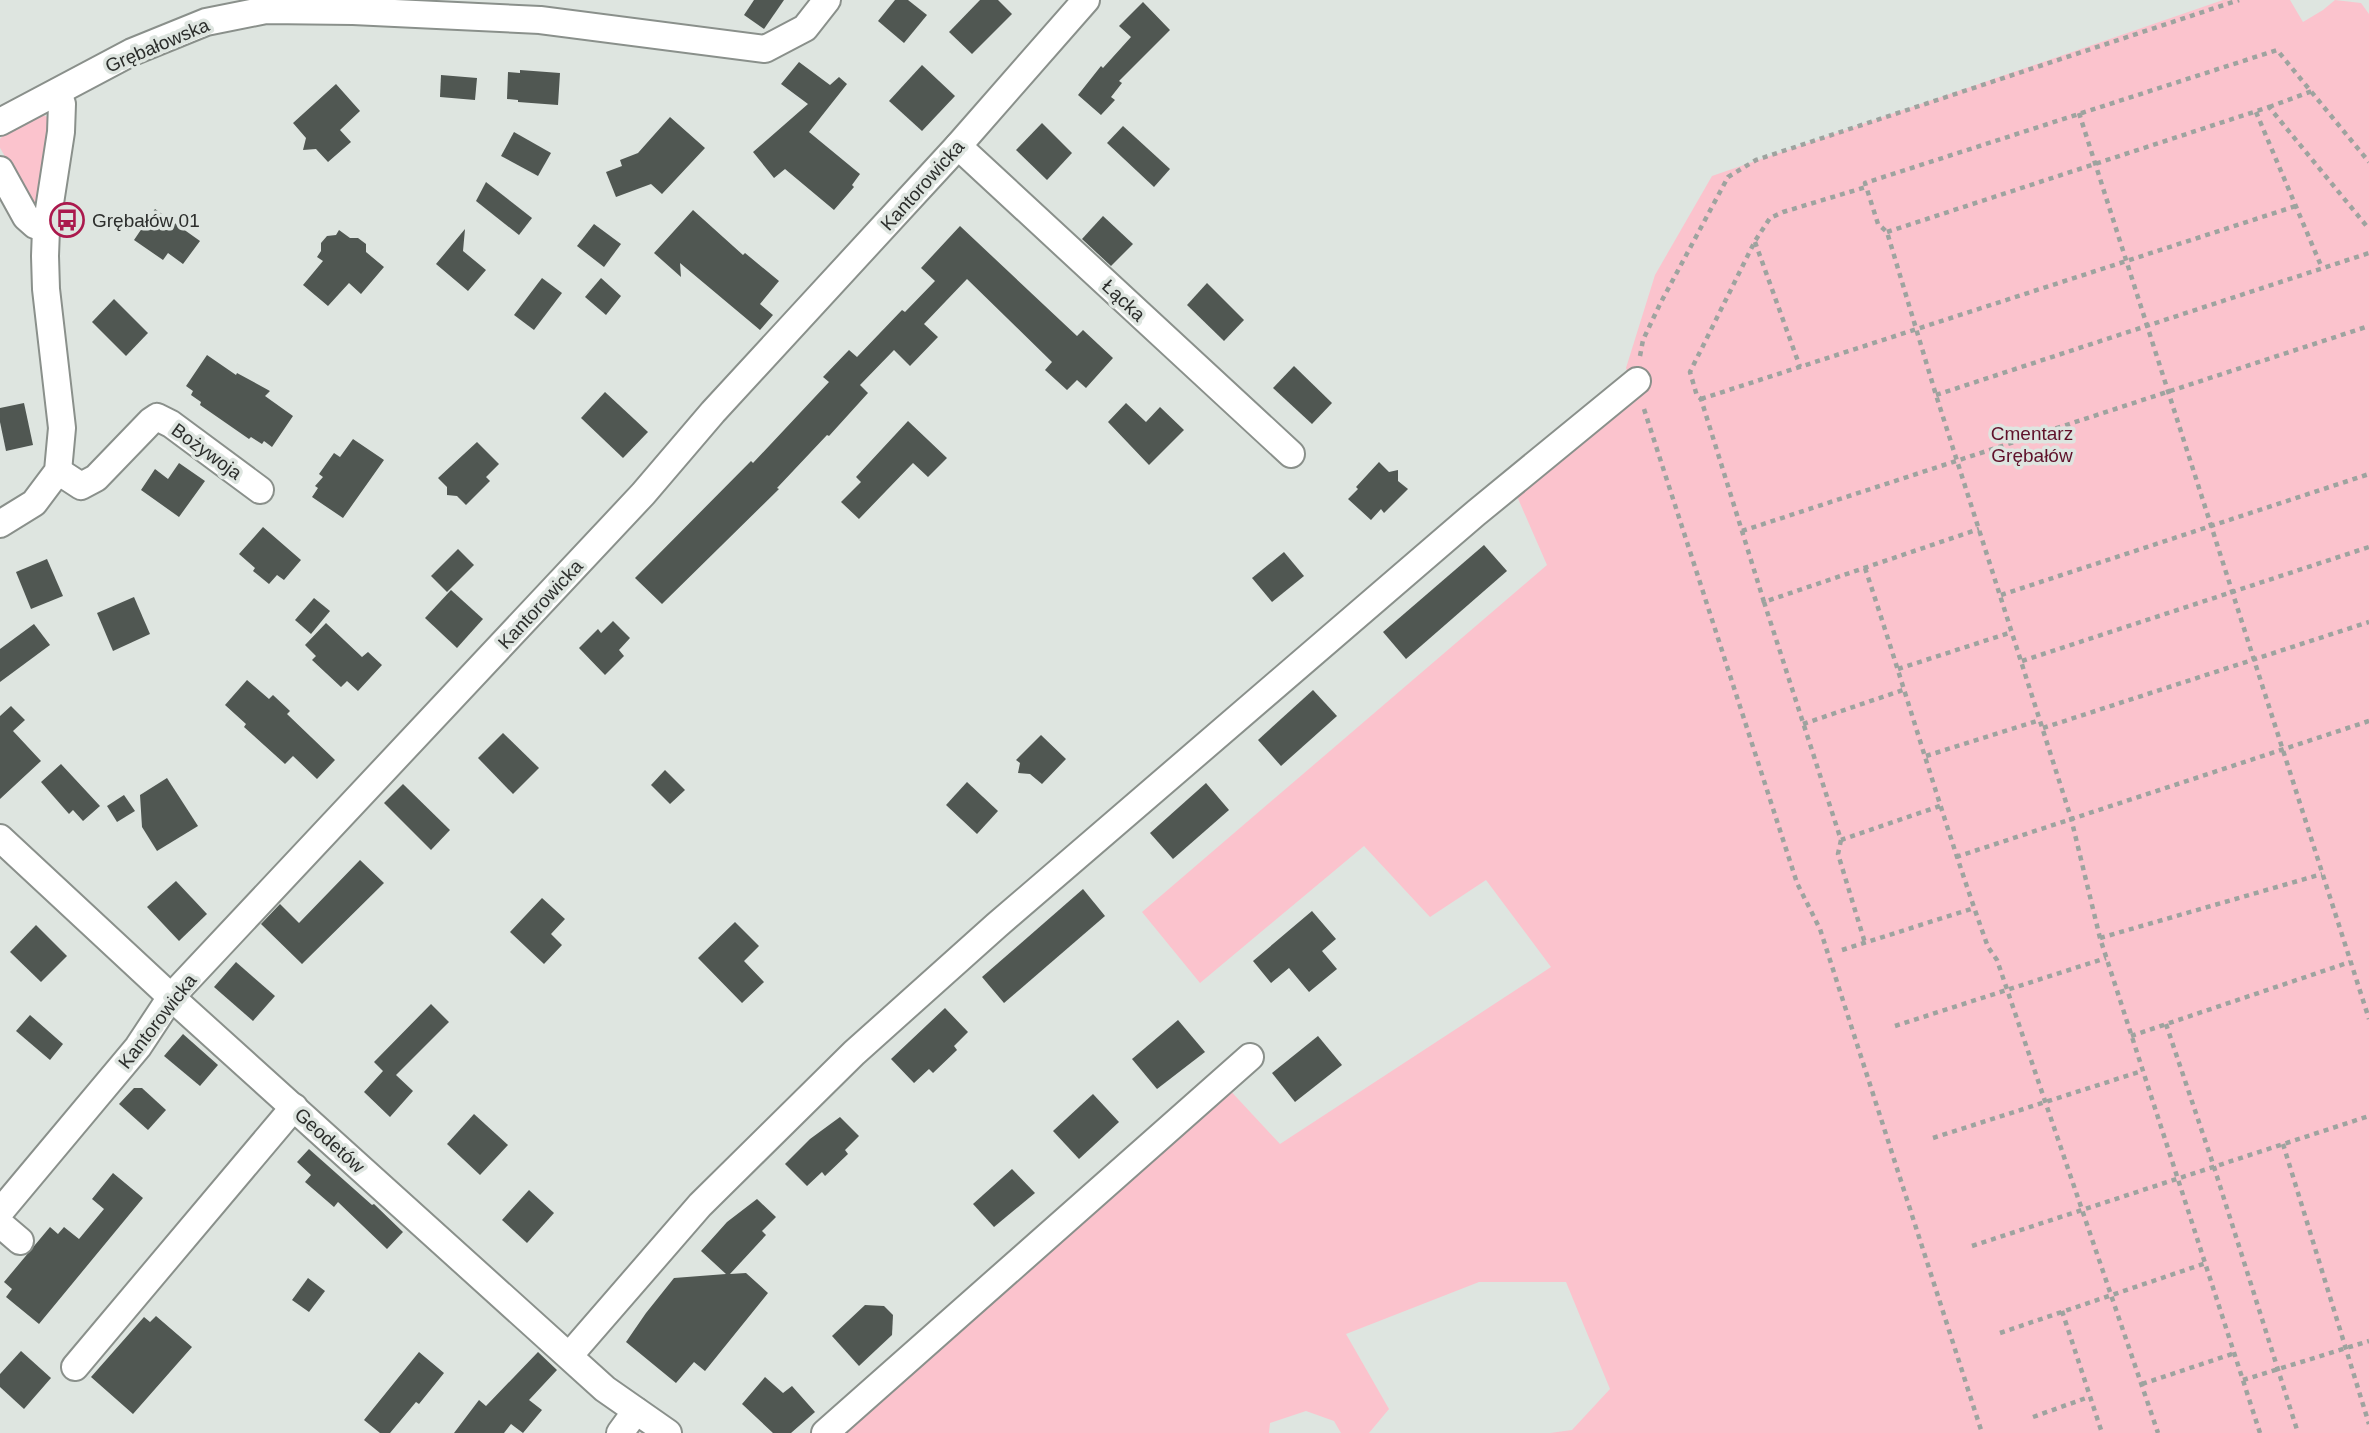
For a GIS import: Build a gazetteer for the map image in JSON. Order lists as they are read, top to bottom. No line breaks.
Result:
{"streets":{"street":["Grębałowska","Kantorowicka","Łącka","Bożywoja","Geodetów"]},"crossings":[["Kantorowicka","Łącka"],["Kantorowicka","Geodetów"]],"parks":["Cmentarz Grębałów"],"places":{"bus stop":["Grębałów 01"]}}
